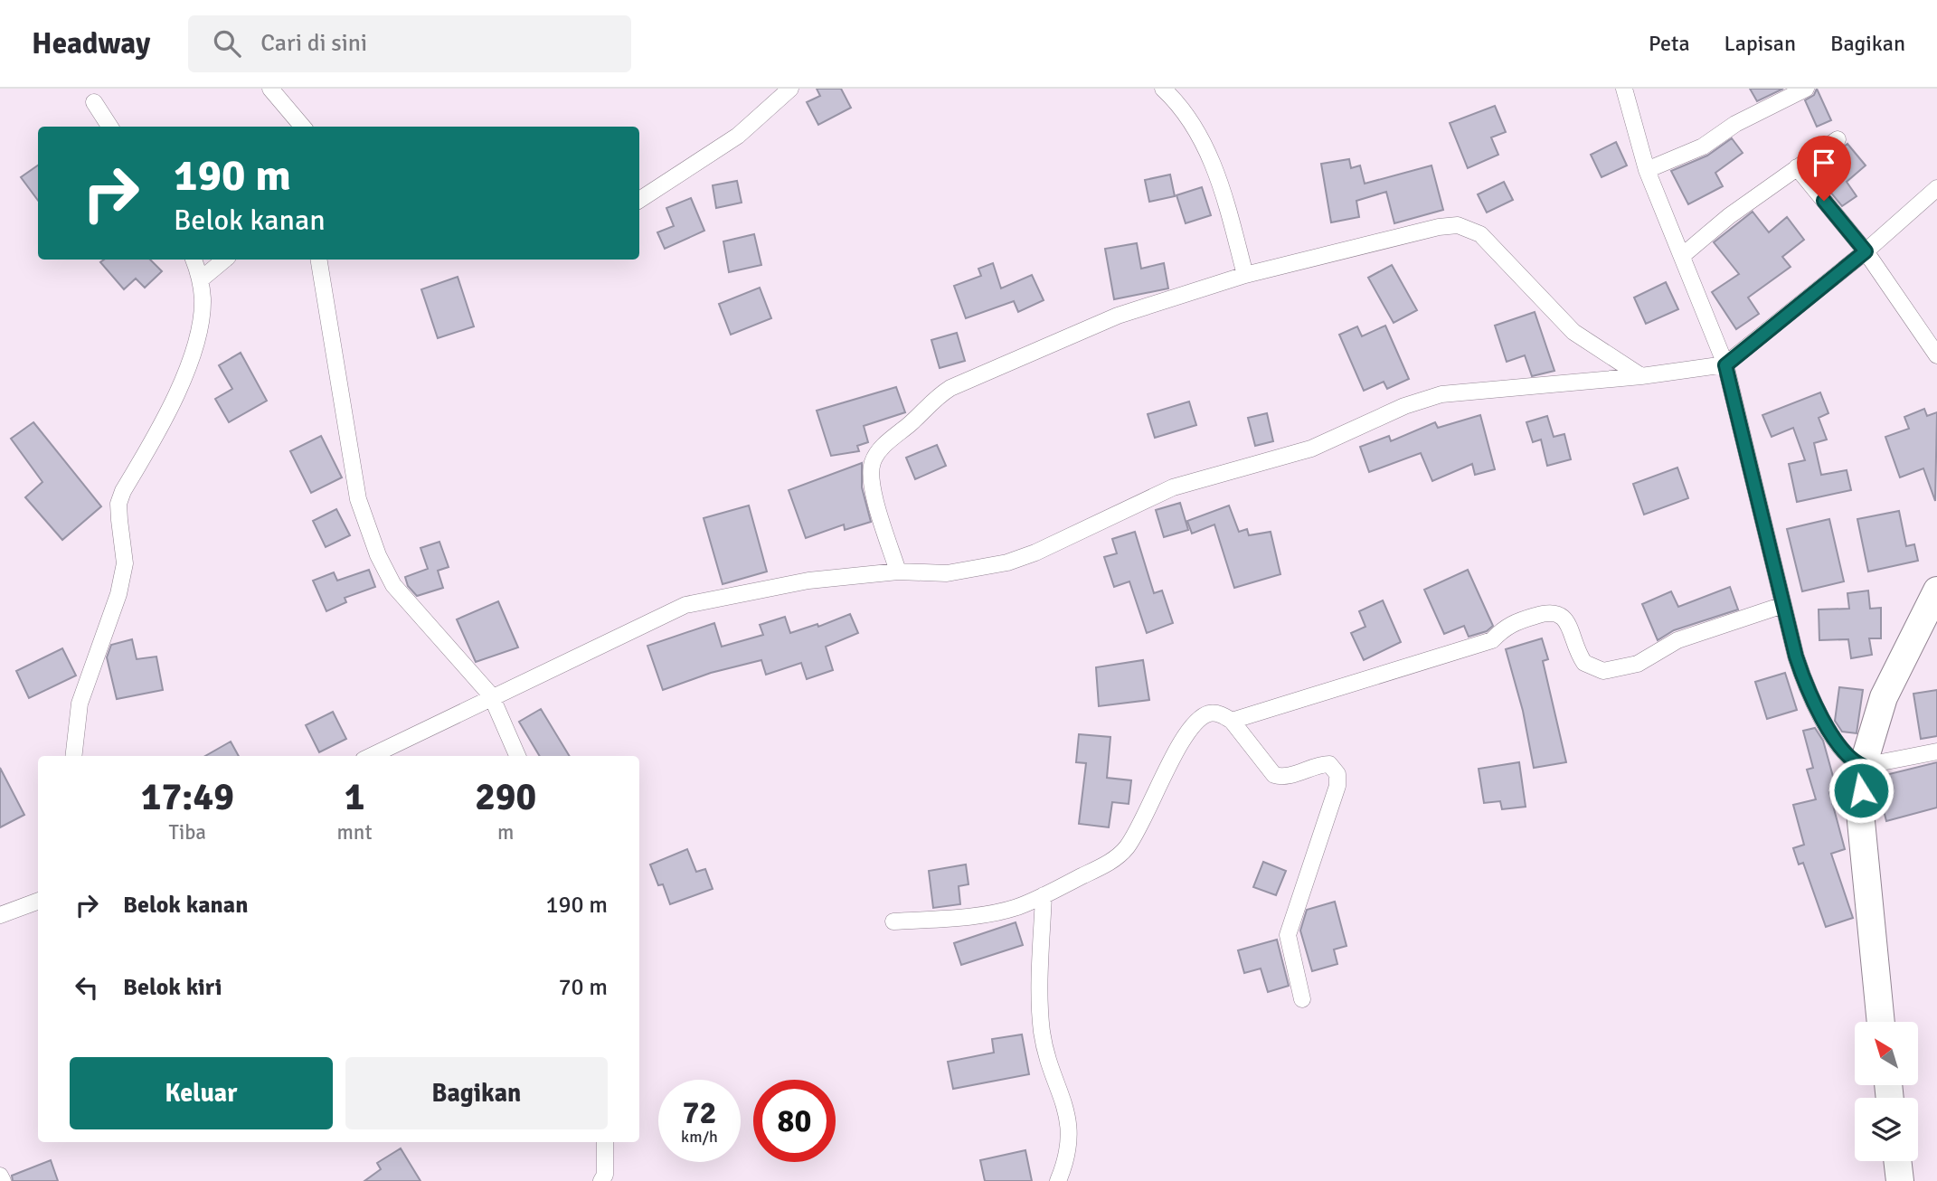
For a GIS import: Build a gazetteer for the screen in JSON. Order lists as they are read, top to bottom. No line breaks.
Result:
{"north":"top left","page":{"header":"Headway","search":"Cari di sini","nav":["Peta","Lapisan","Bagikan"],"turn":["190 m","Belok kanan"],"eta":["17:49","Tiba","1","mnt","290","m"],"list":[{"name":"Belok kanan","value":"190 m"},{"name":"Belok kiri","value":"70 m"}],"buttons":["Keluar","Bagikan"],"speed":"72 km/h","limit":"80"}}
